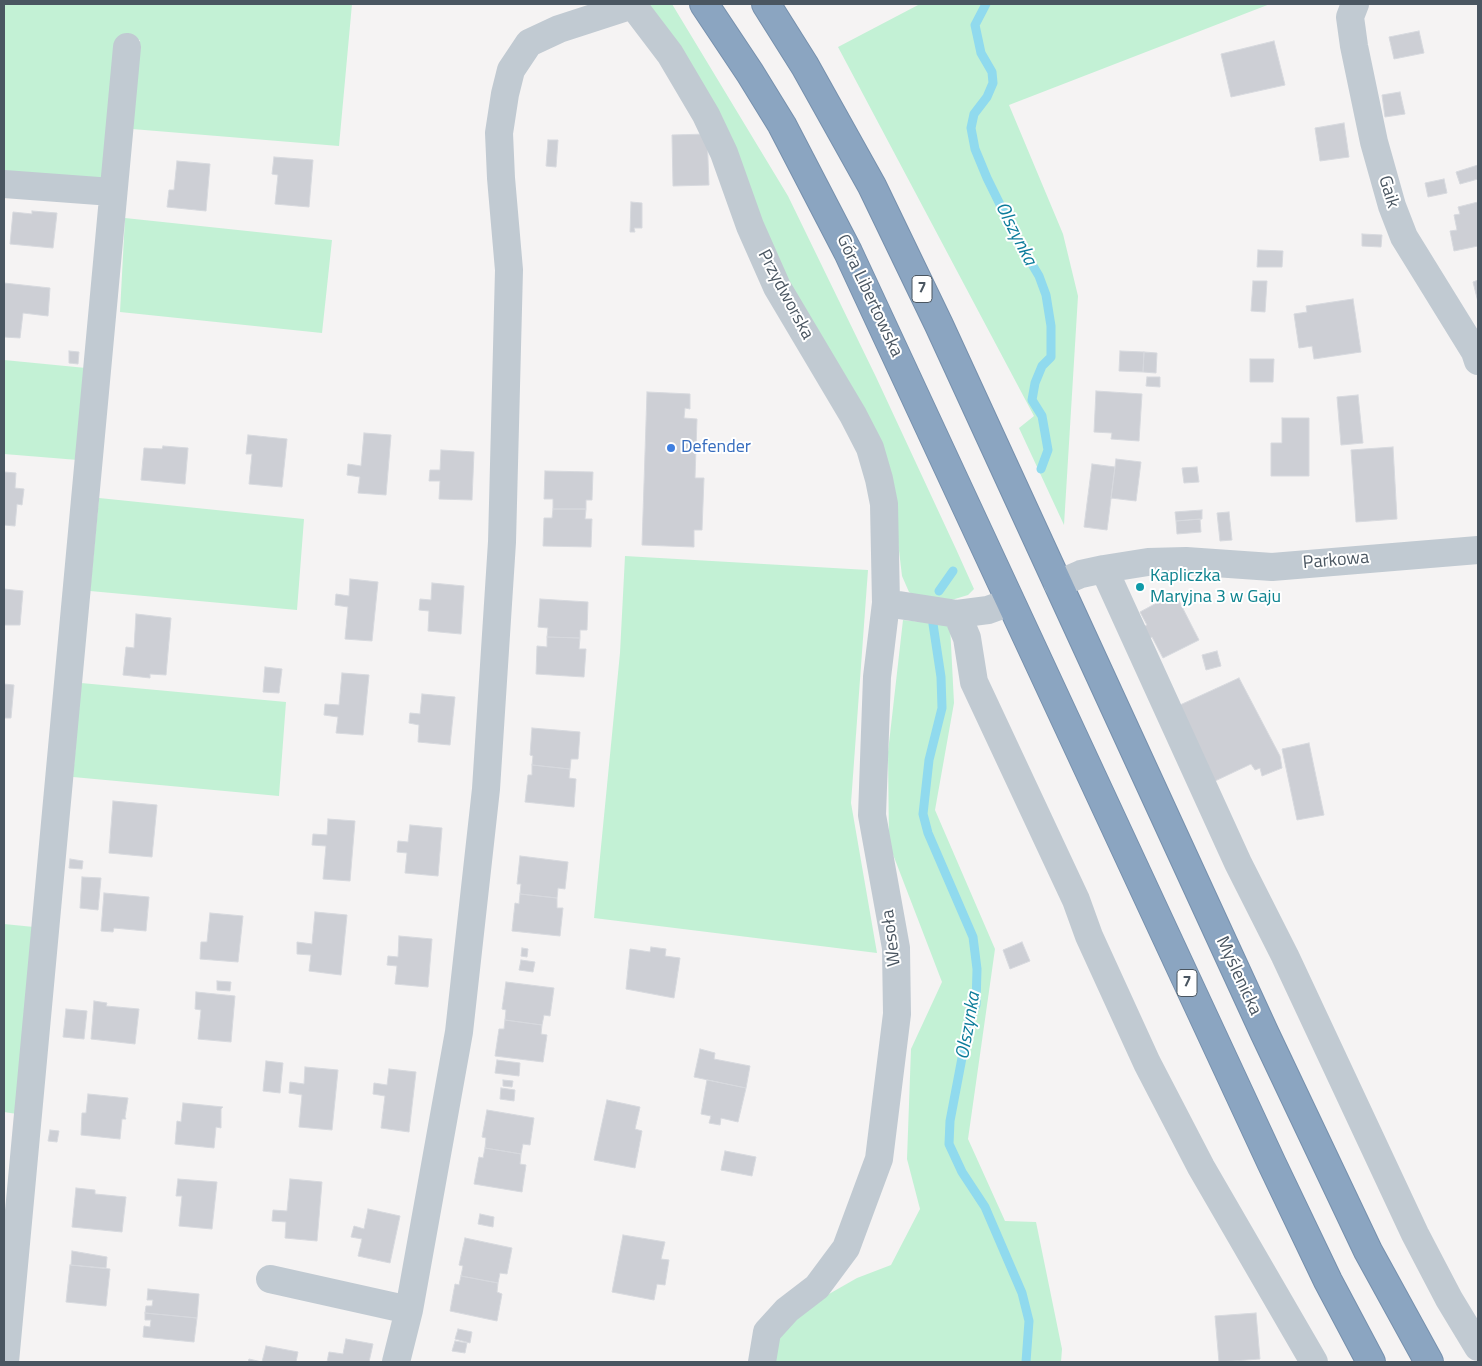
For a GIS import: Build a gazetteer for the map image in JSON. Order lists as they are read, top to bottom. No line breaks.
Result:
{"streets":{"highway":["7","Góra Libertowska","Myślenicka"],"street":["Gaik","Przydworska","Parkowa","Wesoła"]},"crossings":[["7","Góra Libertowska"],["7","Parkowa"],["7","Myślenicka"],["Przydworska","Wesoła"],["Parkowa","Myślenicka"]],"water":["Olszynka"],"places":["Defender","Kapliczka Maryjna 3 w Gaju"]}
